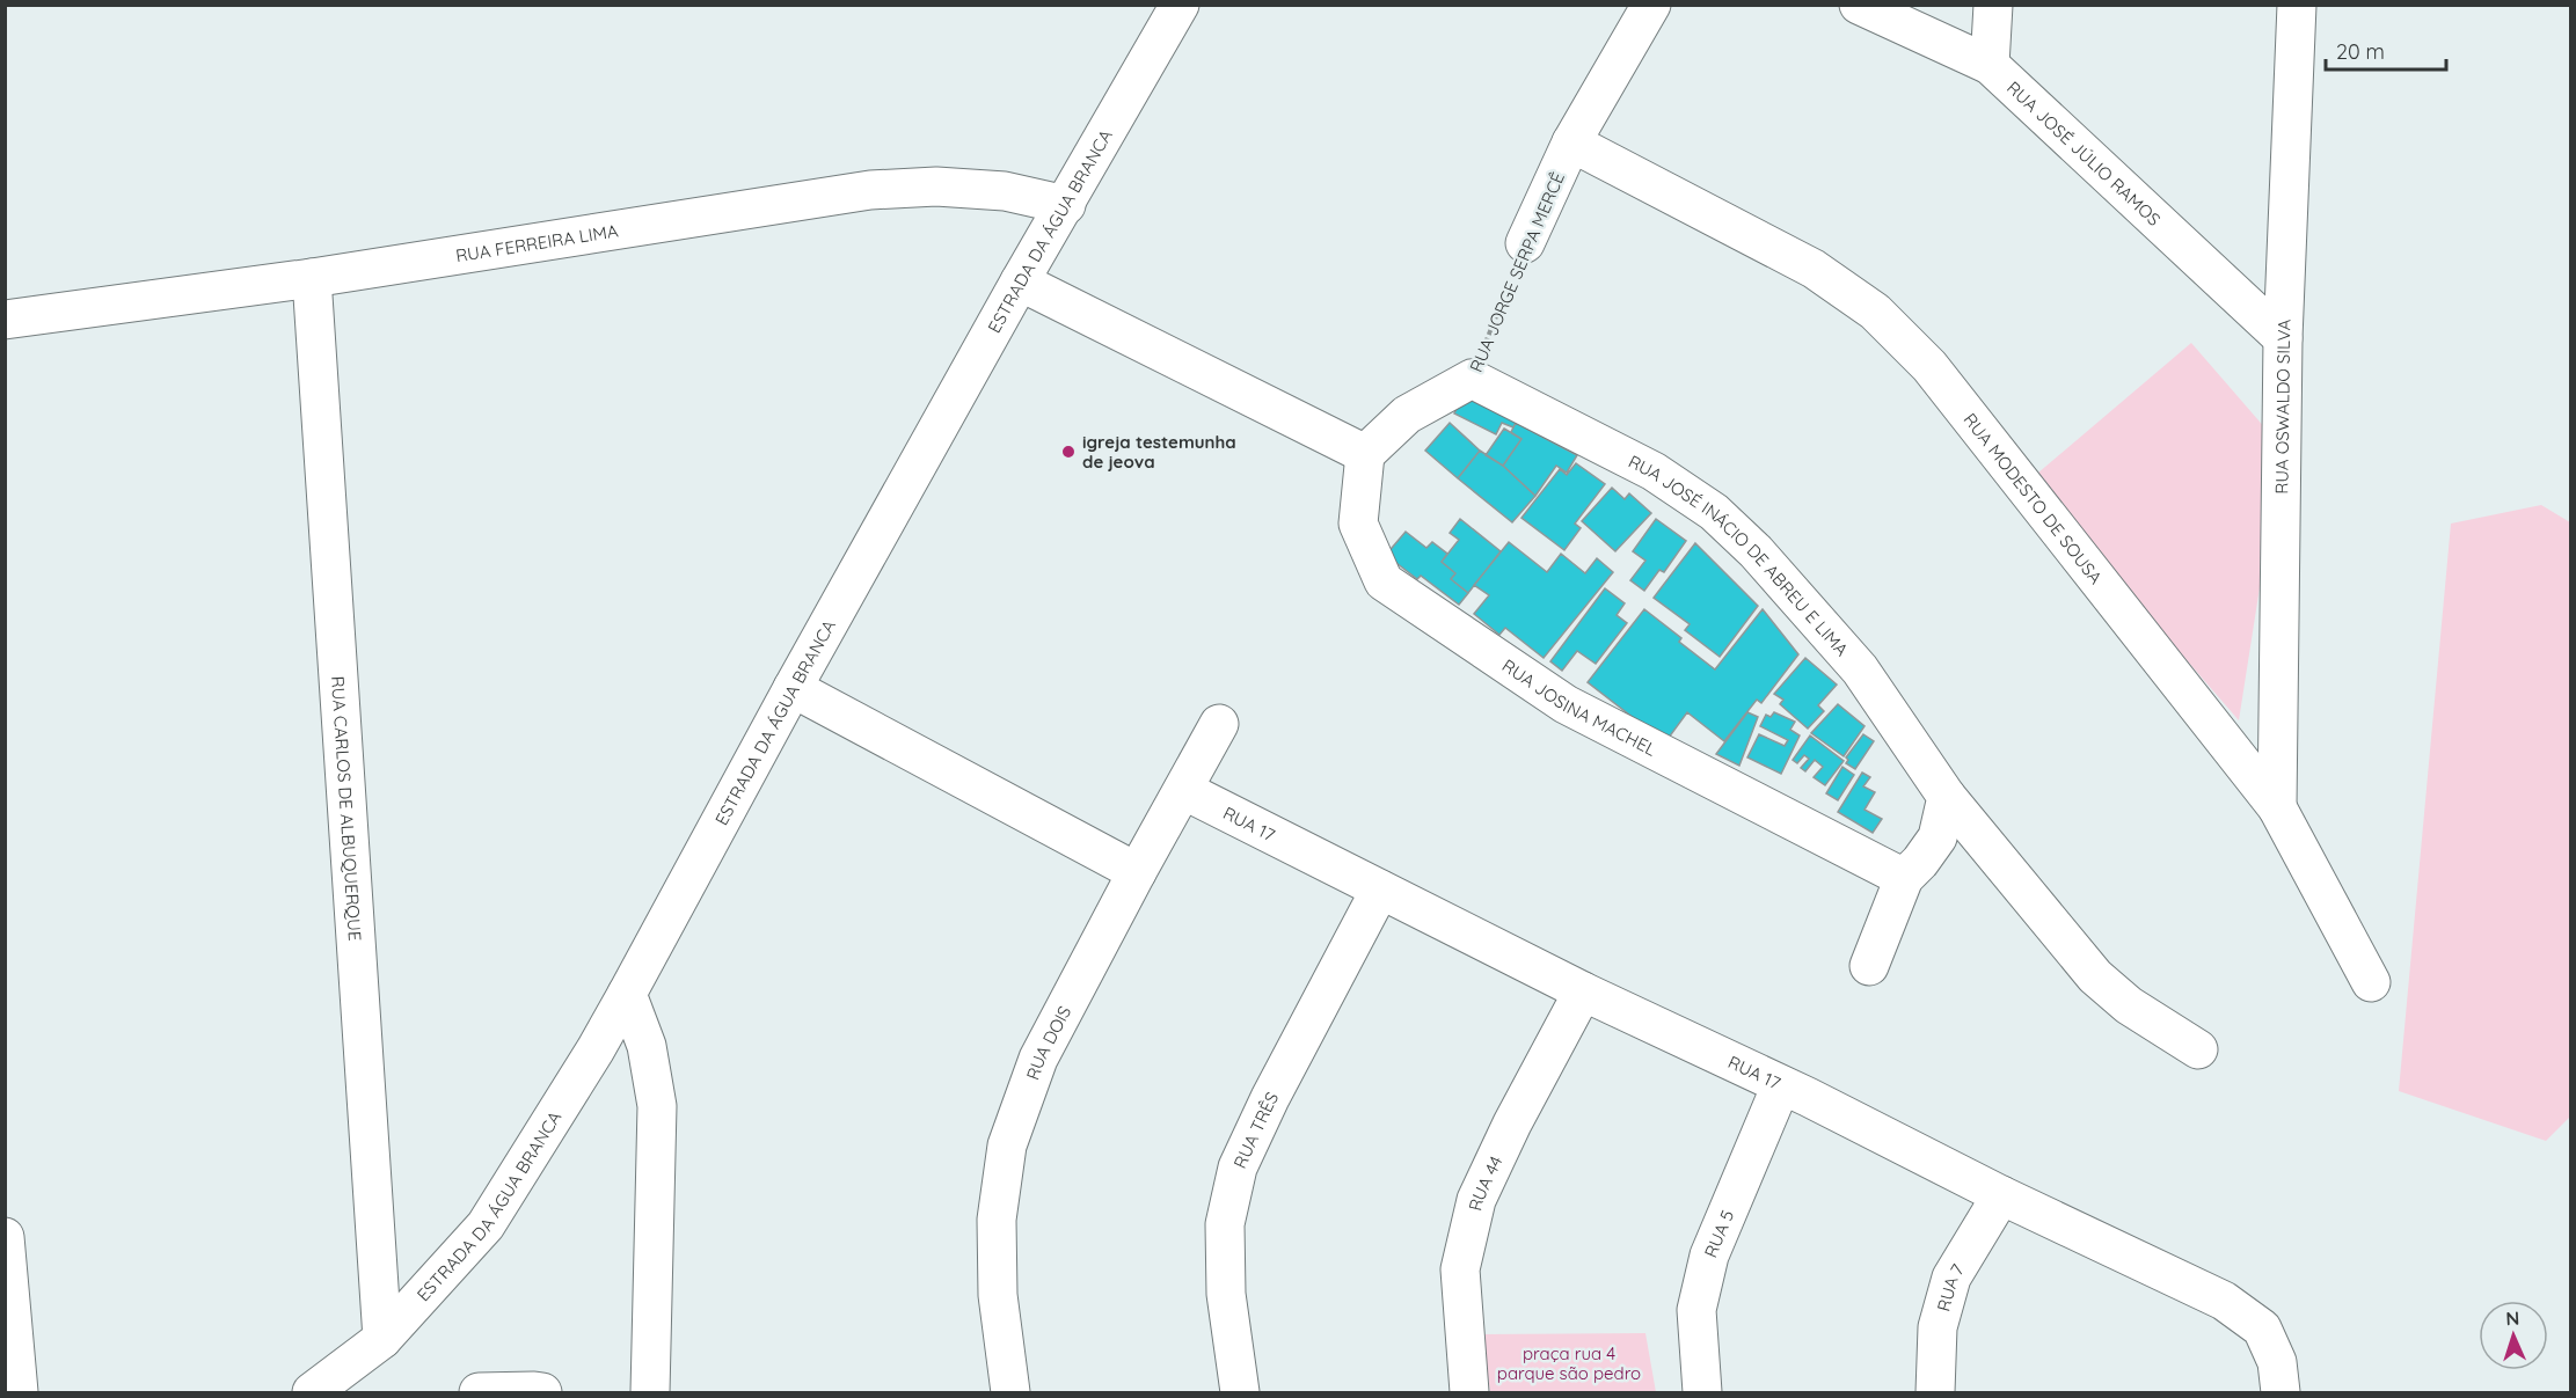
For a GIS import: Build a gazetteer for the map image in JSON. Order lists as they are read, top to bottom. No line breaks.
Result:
{"streets":{"street":["RUA JOSÉ JÚLIO RAMOS","ESTRADA DA ÁGUA BRANCA","RUA FERREIRA LIMA","RUA JORGE SERPA MERCÊ","RUA OSWALDO SILVA","RUA MODESTO DE SOUSA","RUA JOSÉ INÁCIO DE ABREU E LIMA","RUA JOSINA MACHEL","RUA CARLOS DE ALBUQUERQUE","RUA 17","RUA DOIS","RUA TRÊS","RUA 44","RUA 5","RUA 7"]},"crossings":[["RUA JOSÉ JÚLIO RAMOS","RUA OSWALDO SILVA"],["ESTRADA DA ÁGUA BRANCA","RUA FERREIRA LIMA"],["ESTRADA DA ÁGUA BRANCA","RUA CARLOS DE ALBUQUERQUE"],["RUA FERREIRA LIMA","RUA CARLOS DE ALBUQUERQUE"],["RUA JORGE SERPA MERCÊ","RUA MODESTO DE SOUSA"],["RUA JORGE SERPA MERCÊ","RUA JOSÉ INÁCIO DE ABREU E LIMA"],["RUA JORGE SERPA MERCÊ","RUA JOSINA MACHEL"],["RUA OSWALDO SILVA","RUA MODESTO DE SOUSA"],["RUA 17","RUA DOIS"],["RUA 17","RUA TRÊS"],["RUA 17","RUA 44"],["RUA 17","RUA 5"],["RUA 17","RUA 7"]],"parks":["praça rua 4 parque são pedro"],"places":["igreja testemunha de jeova"],"scale_bar":"20 m","north":"top"}
